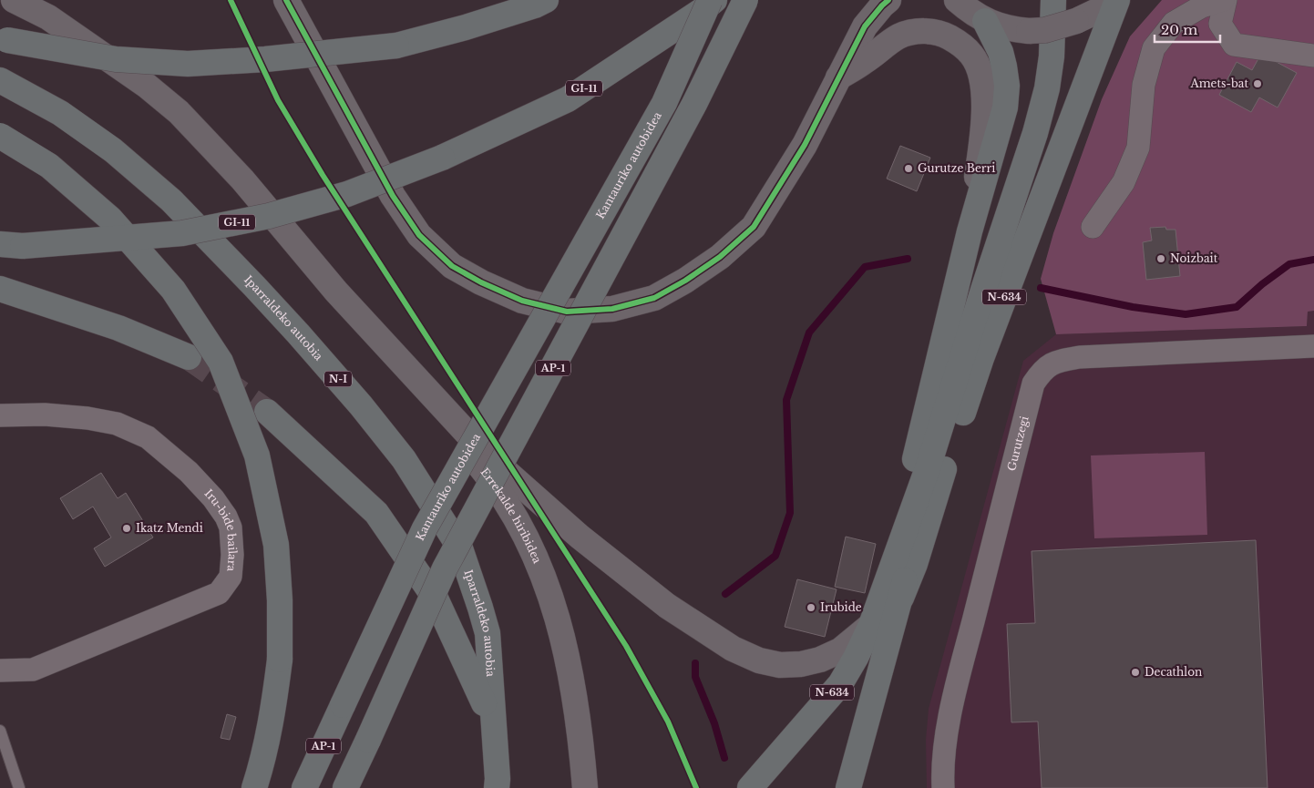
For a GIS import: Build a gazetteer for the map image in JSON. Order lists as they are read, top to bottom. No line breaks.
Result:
{"streets":{"highway":["GI-11","Kantauriko autobidea","N-634","Iparraldeko autobia","AP-1","N-I"],"main road":["Errekalde hiribidea"],"street":["Gurutzegi","Iru-bide bailara"]},"places":["Amets-bat","Gurutze Berri","Noizbait","Ikatz Mendi","Irubide","Decathlon"],"scale_bar":"20 m"}
